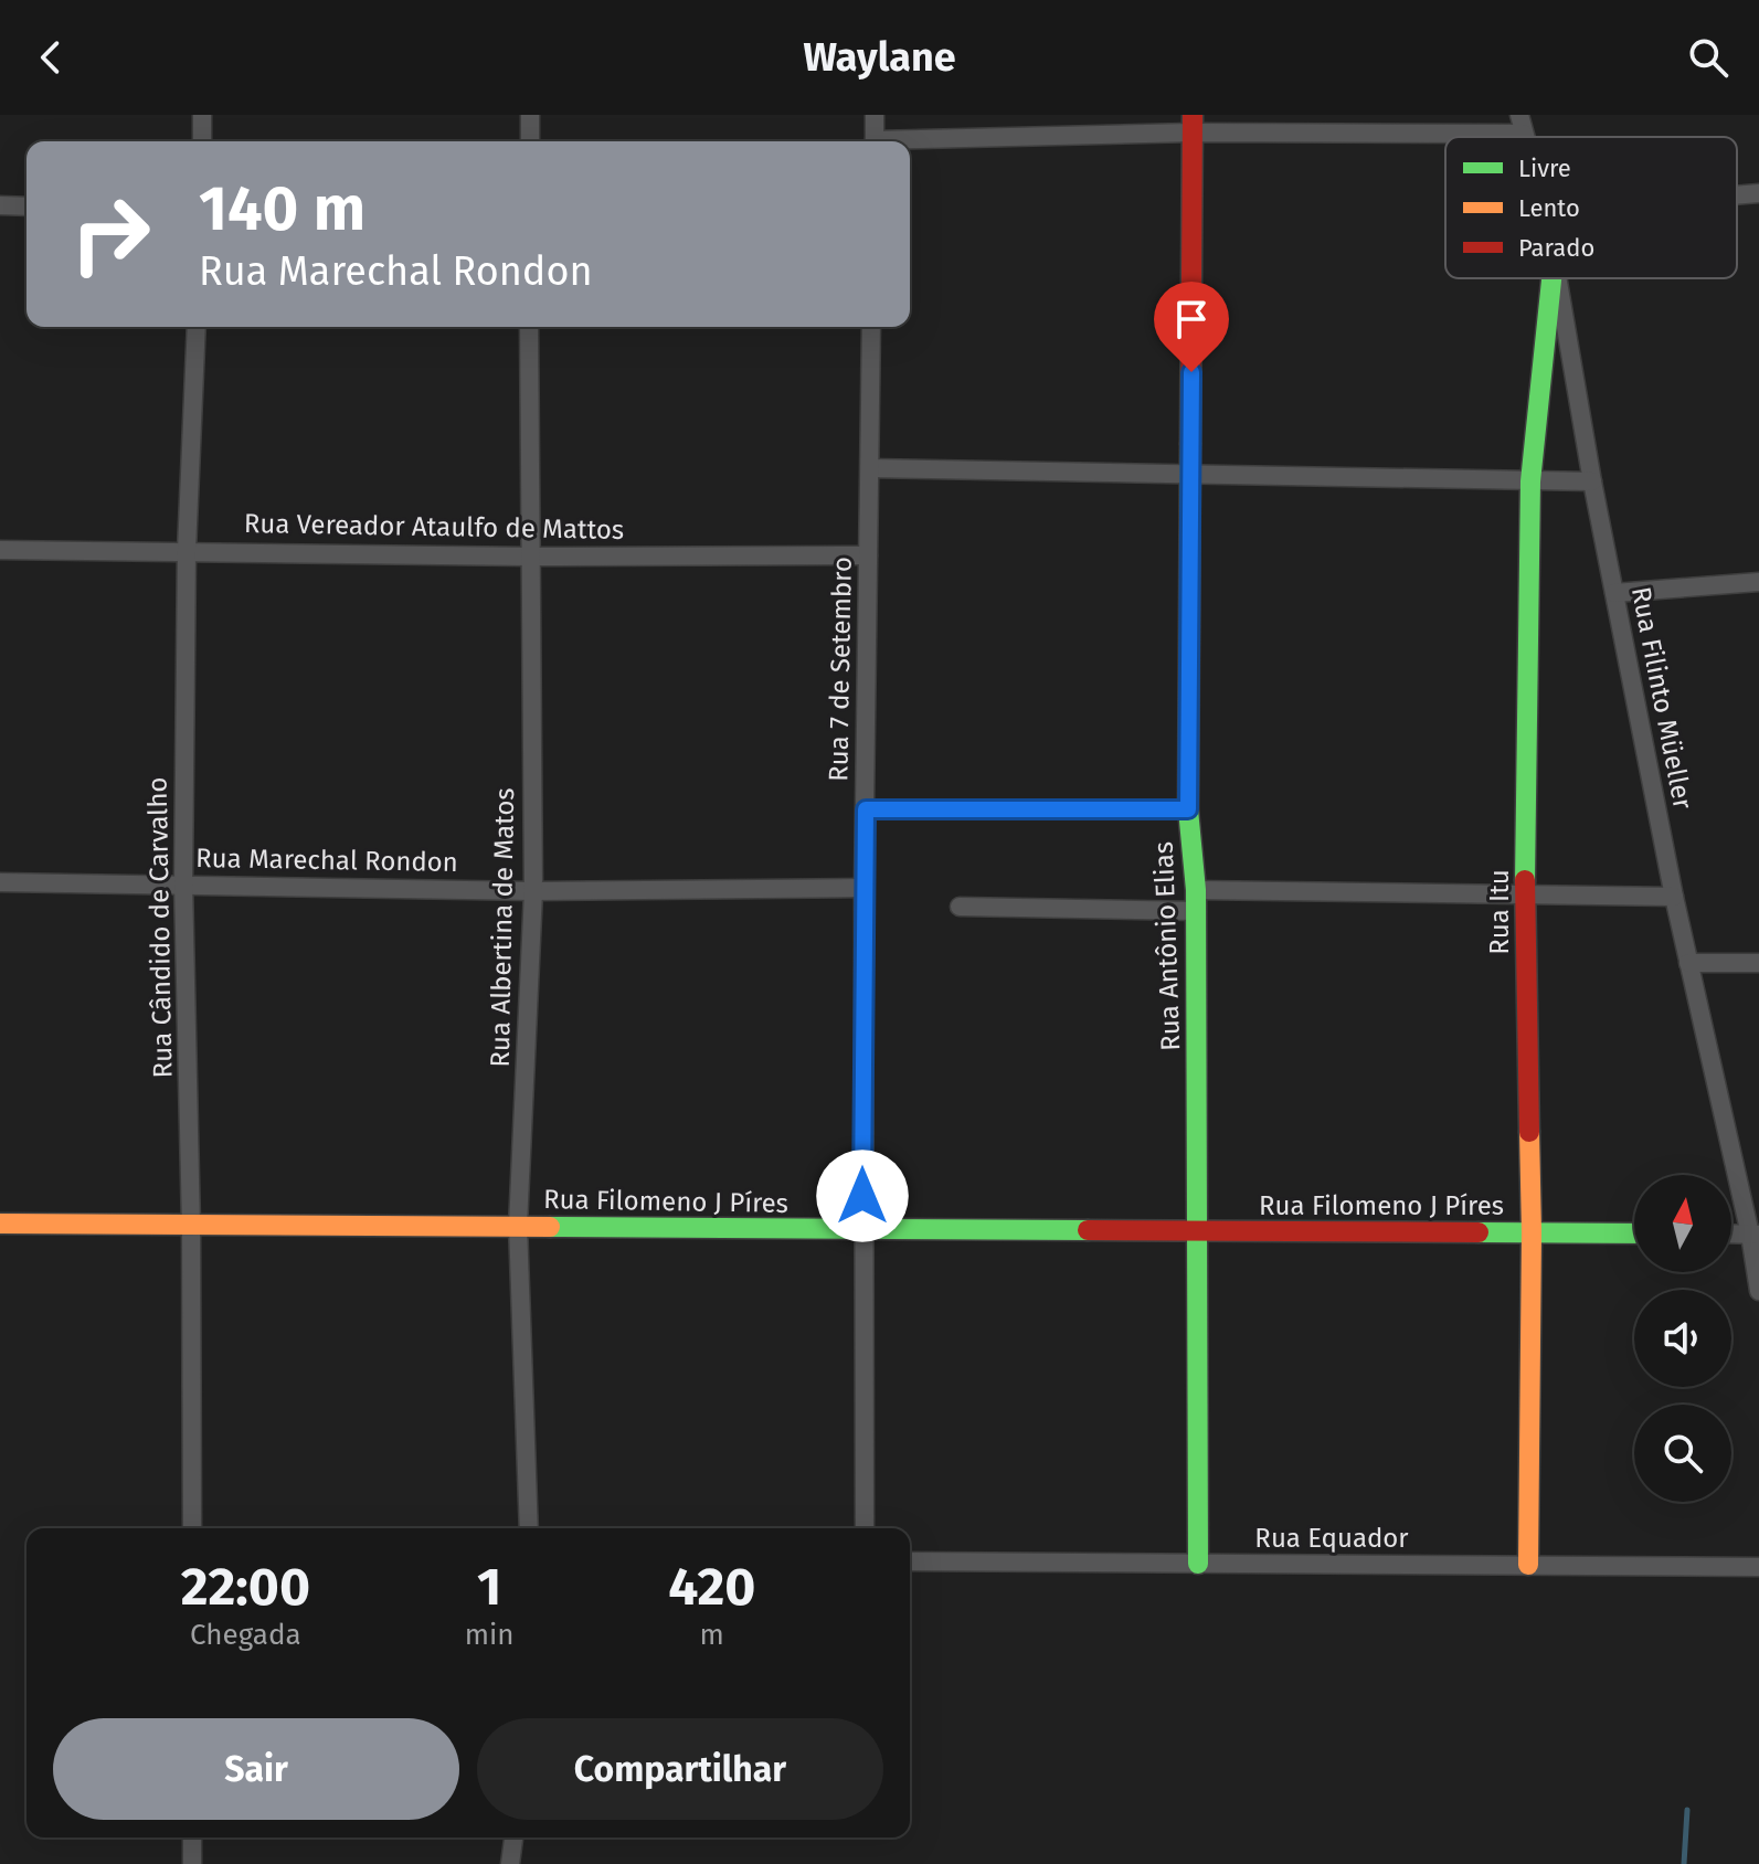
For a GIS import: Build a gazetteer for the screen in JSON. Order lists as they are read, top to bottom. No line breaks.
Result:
{"streets":{"street":["Rua Vereador Ataulfo de Mattos","Rua 7 de Setembro","Rua Filinto Müeller","Rua Marechal Rondon","Rua Itu","Rua Cândido de Carvalho","Rua Albertina de Matos","Rua Antônio Elias","Rua Filomeno J Píres","Rua Equador"]},"crossings":[["Rua Vereador Ataulfo de Mattos","Rua 7 de Setembro"],["Rua Vereador Ataulfo de Mattos","Rua Cândido de Carvalho"],["Rua Vereador Ataulfo de Mattos","Rua Albertina de Matos"],["Rua 7 de Setembro","Rua Marechal Rondon"],["Rua 7 de Setembro","Rua Filomeno J Píres"],["Rua Marechal Rondon","Rua Cândido de Carvalho"],["Rua Marechal Rondon","Rua Albertina de Matos"],["Rua Itu","Rua Filomeno J Píres"],["Rua Itu","Rua Equador"],["Rua Cândido de Carvalho","Rua Filomeno J Píres"],["Rua Albertina de Matos","Rua Filomeno J Píres"],["Rua Antônio Elias","Rua Filomeno J Píres"],["Rua Antônio Elias","Rua Equador"]],"legend":["Livre","Lento","Parado"],"north":"top","page":{"header":"Waylane","turn":["140 m","Rua Marechal Rondon"],"eta":["22:00","Chegada","1","min","420","m"],"buttons":["Sair","Compartilhar"]}}
